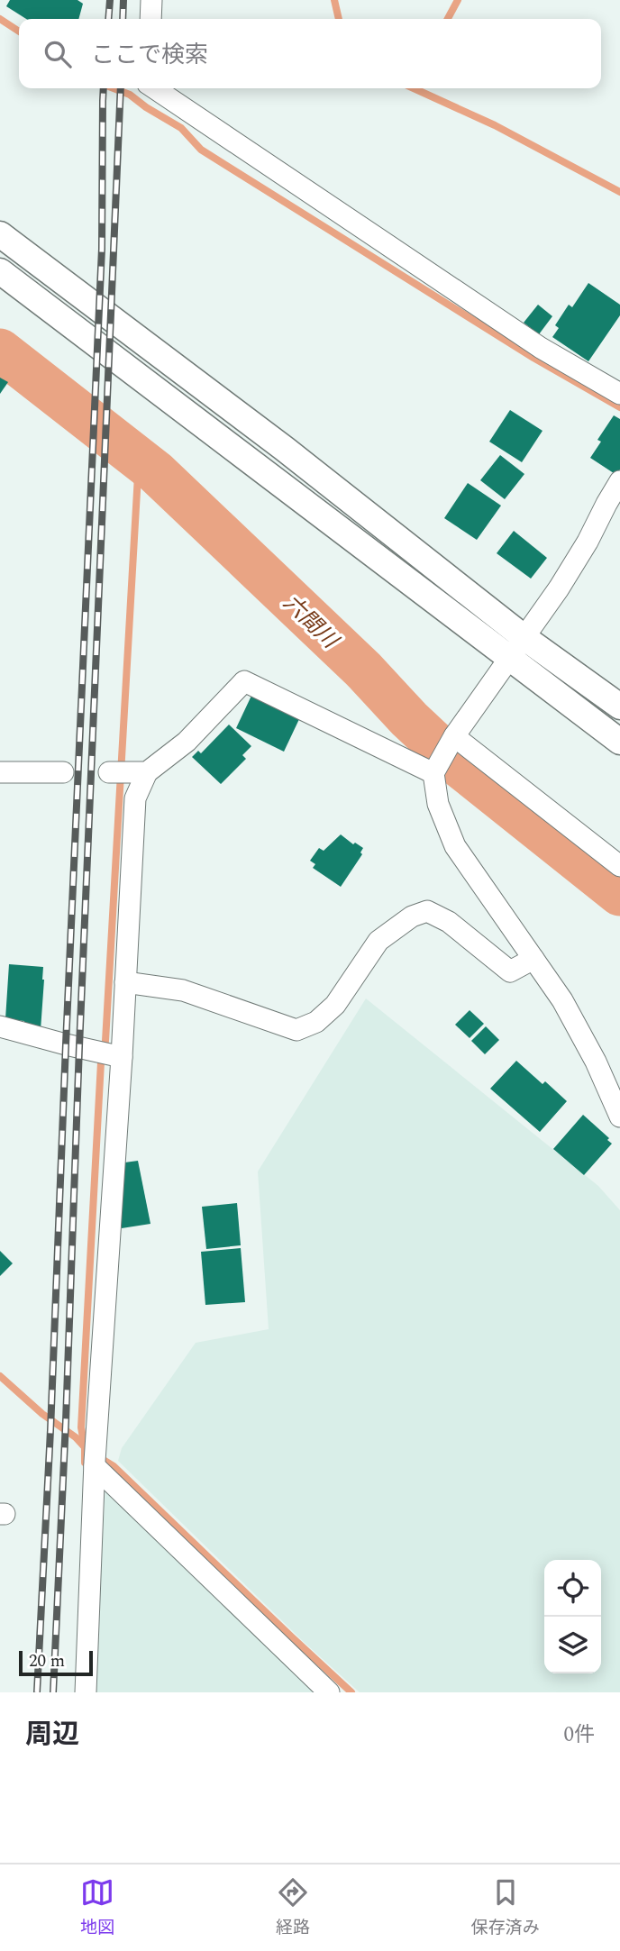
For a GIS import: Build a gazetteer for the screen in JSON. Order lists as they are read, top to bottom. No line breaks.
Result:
{"water":["六間川"],"scale_bar":"20 m","page":{"search":"ここで検索","scale":"20 m","heading":["周辺","0件"],"nav":["地図","経路","保存済み"]}}
